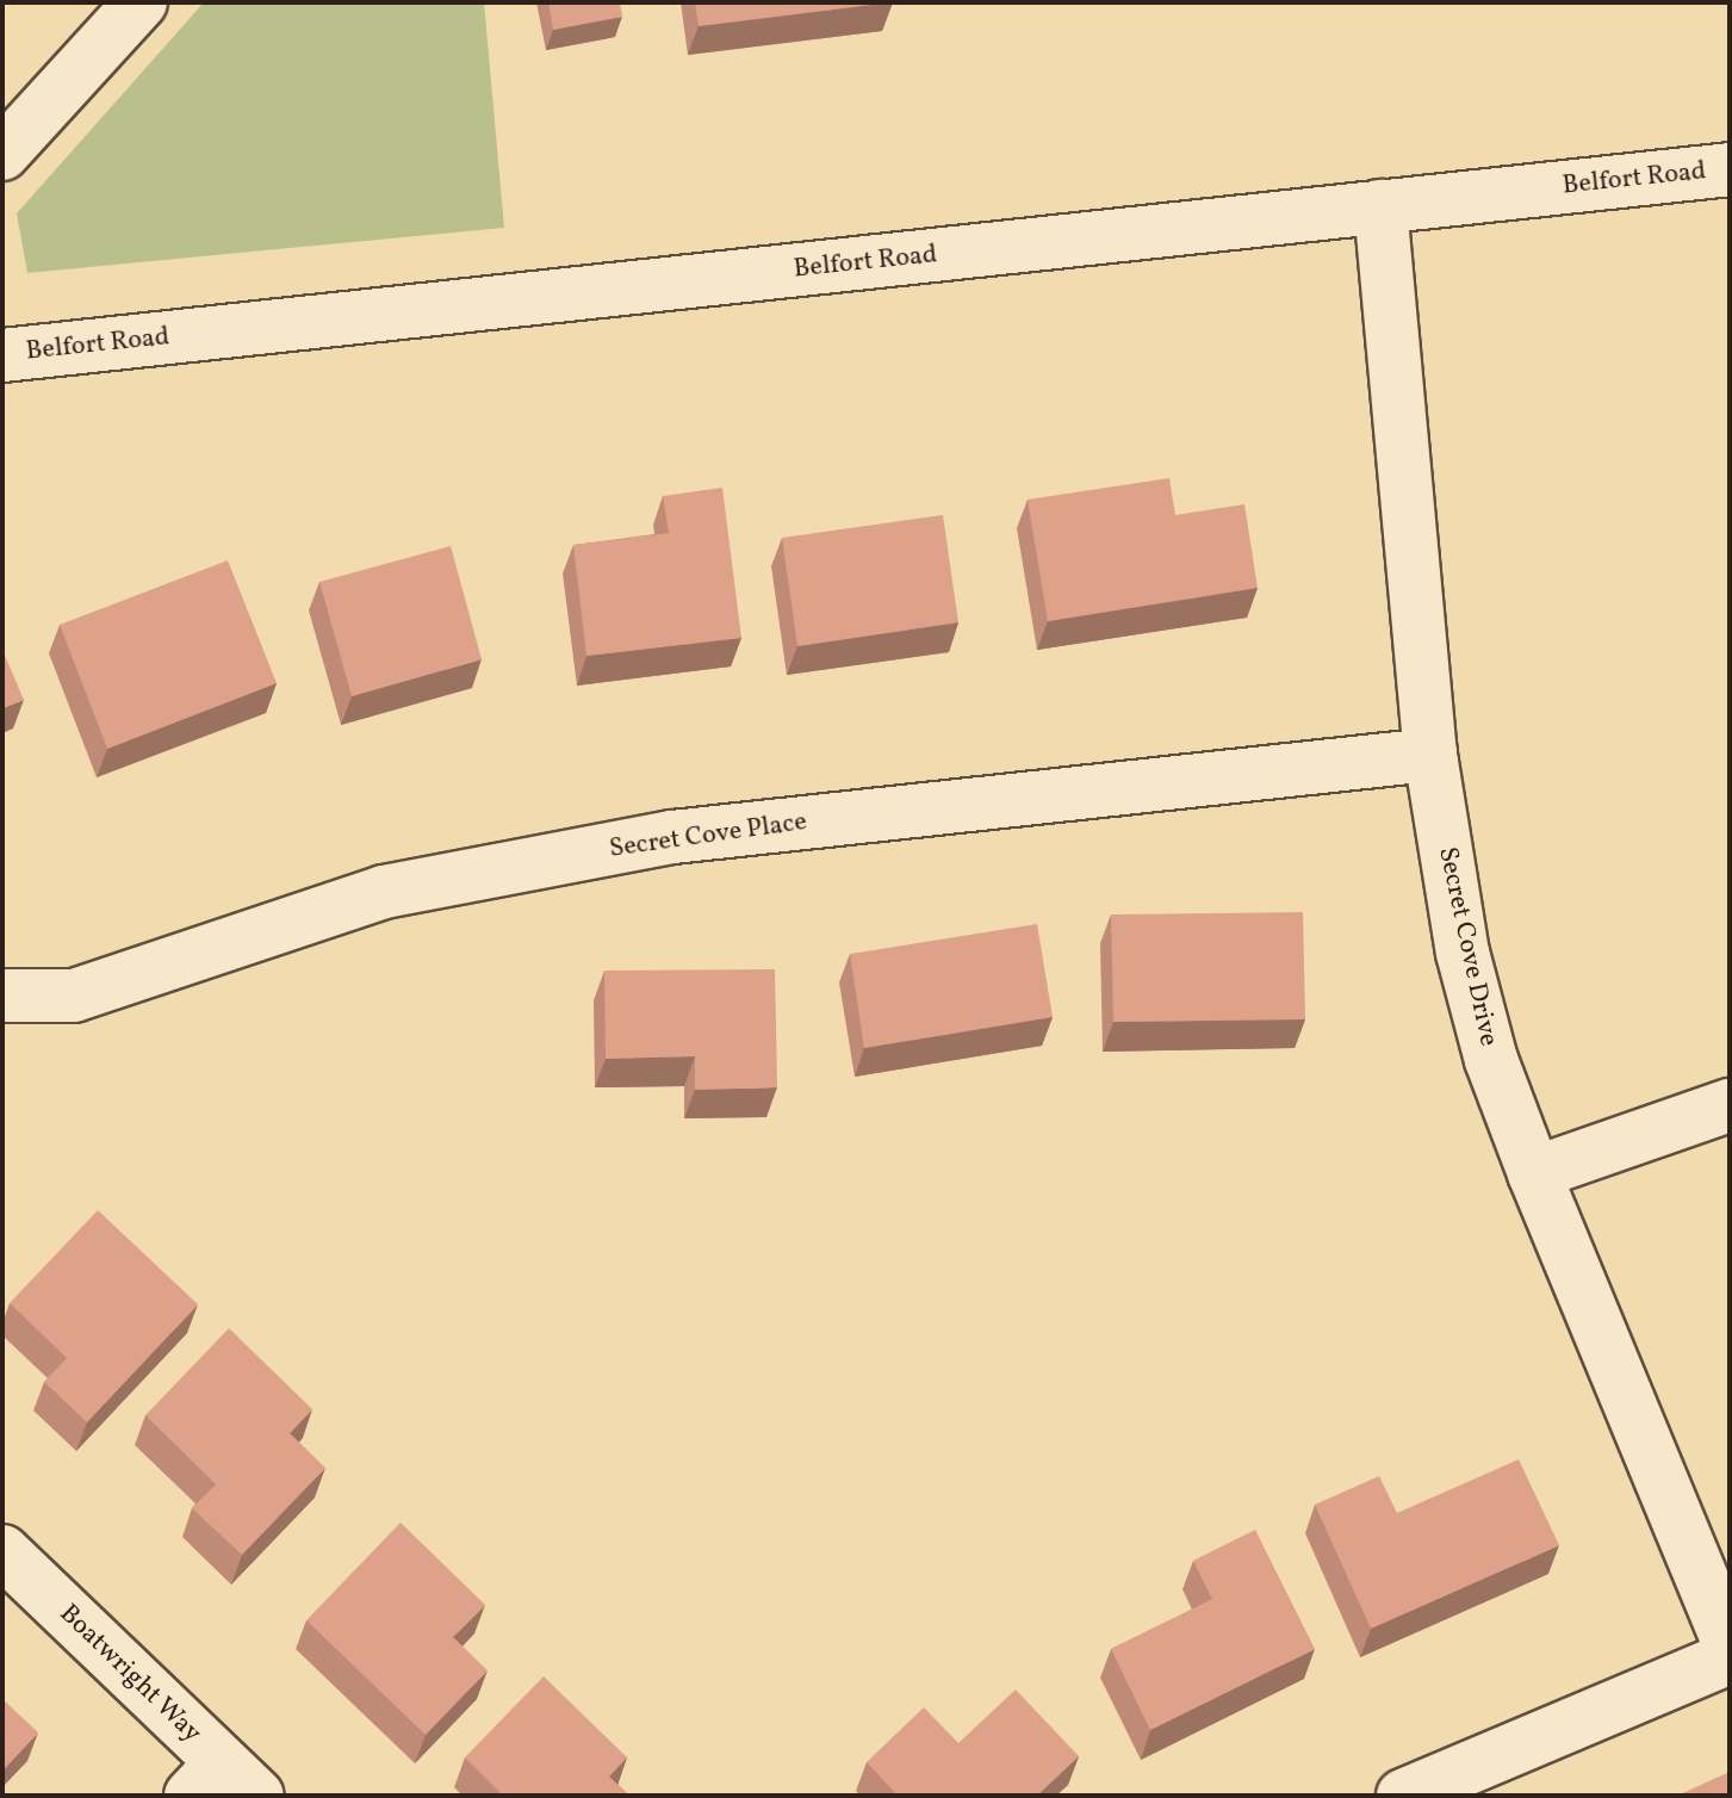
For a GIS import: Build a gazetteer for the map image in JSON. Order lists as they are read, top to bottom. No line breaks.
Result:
{"streets":{"street":["Belfort Road","Secret Cove Place","Secret Cove Drive","Boatwright Way"]},"crossings":[["Belfort Road","Secret Cove Drive"],["Secret Cove Place","Secret Cove Drive"]]}
